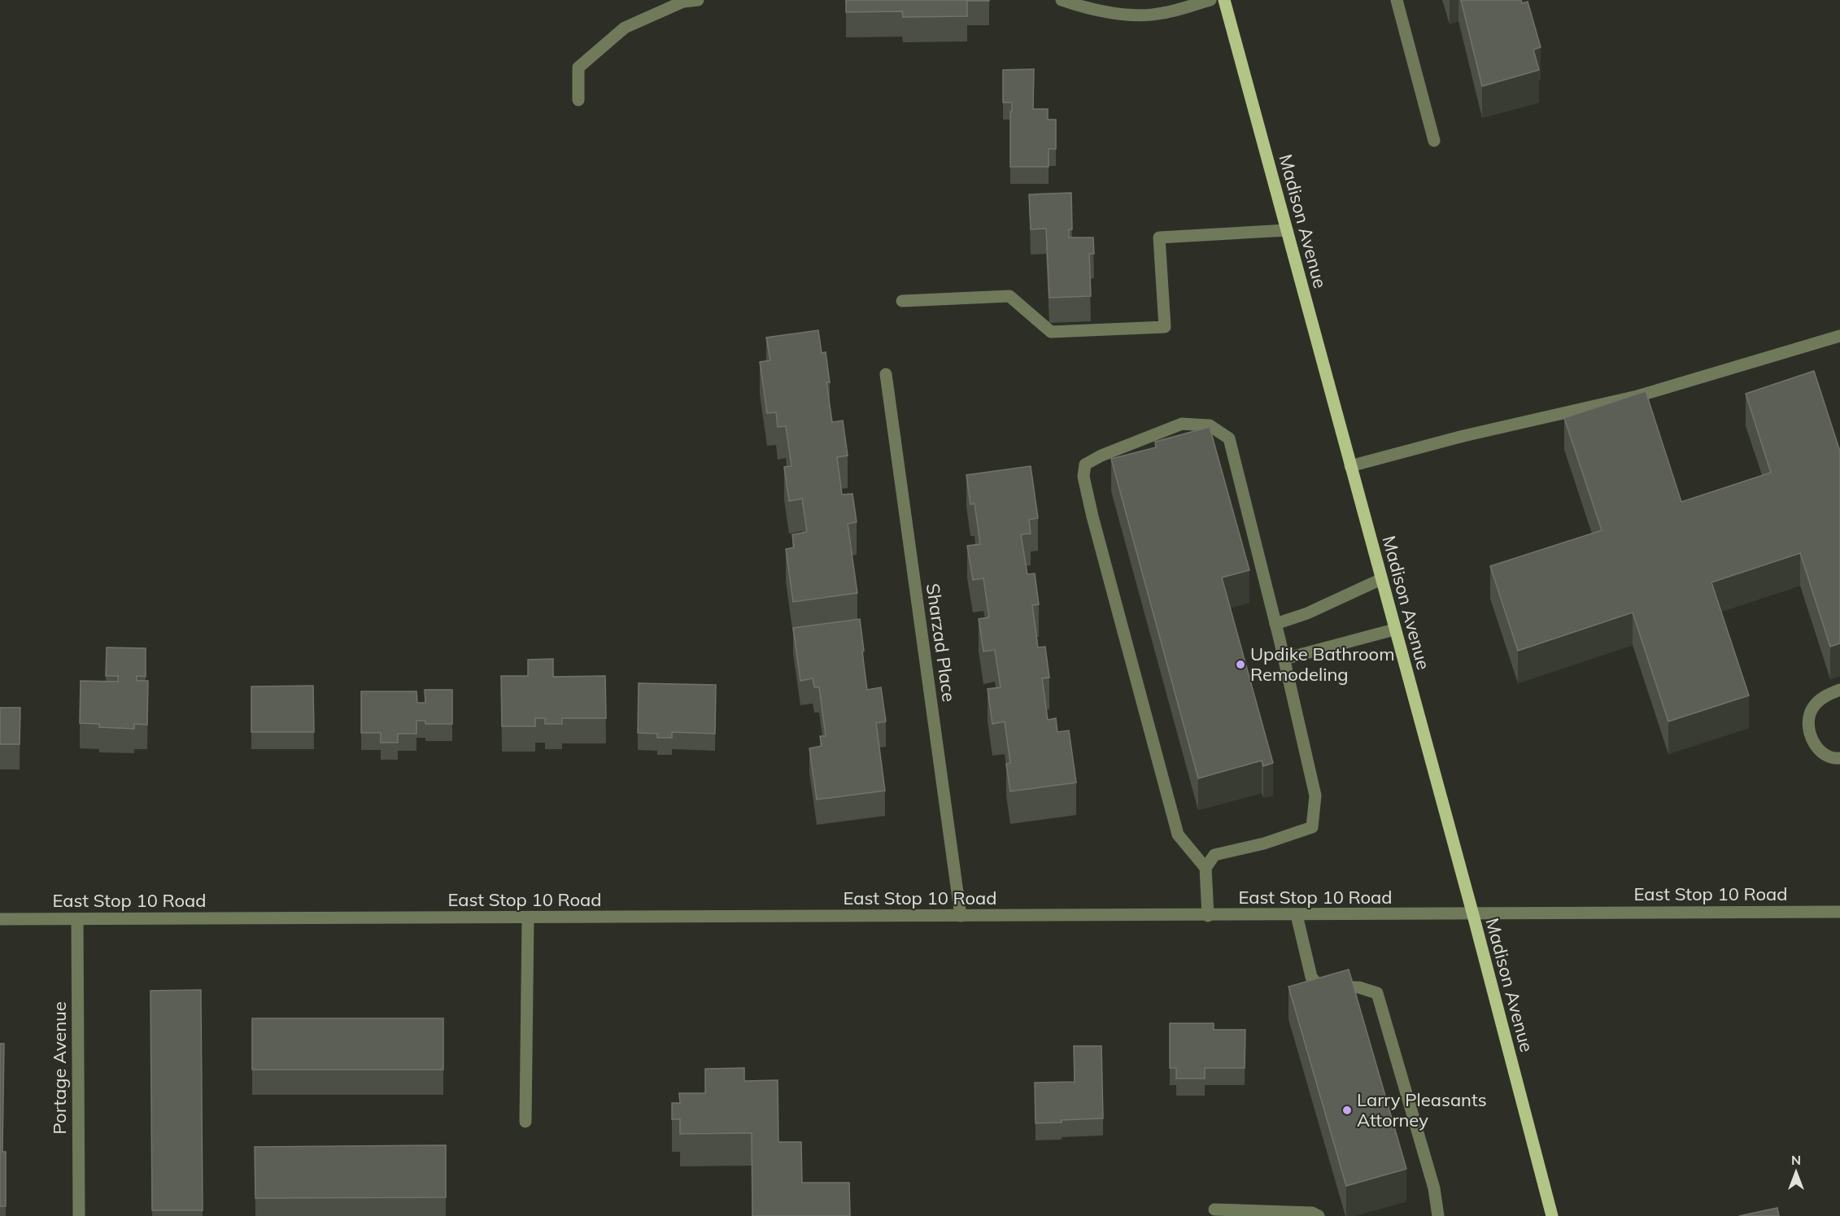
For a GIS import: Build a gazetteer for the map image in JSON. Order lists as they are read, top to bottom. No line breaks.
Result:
{"streets":{"main road":["Madison Avenue"],"street":["Sharzad Place","East Stop 10 Road","Portage Avenue"]},"crossings":[["Madison Avenue","East Stop 10 Road"],["Sharzad Place","East Stop 10 Road"],["East Stop 10 Road","Portage Avenue"]],"places":["Updike Bathroom Remodeling","Larry Pleasants Attorney"],"north":"top"}
